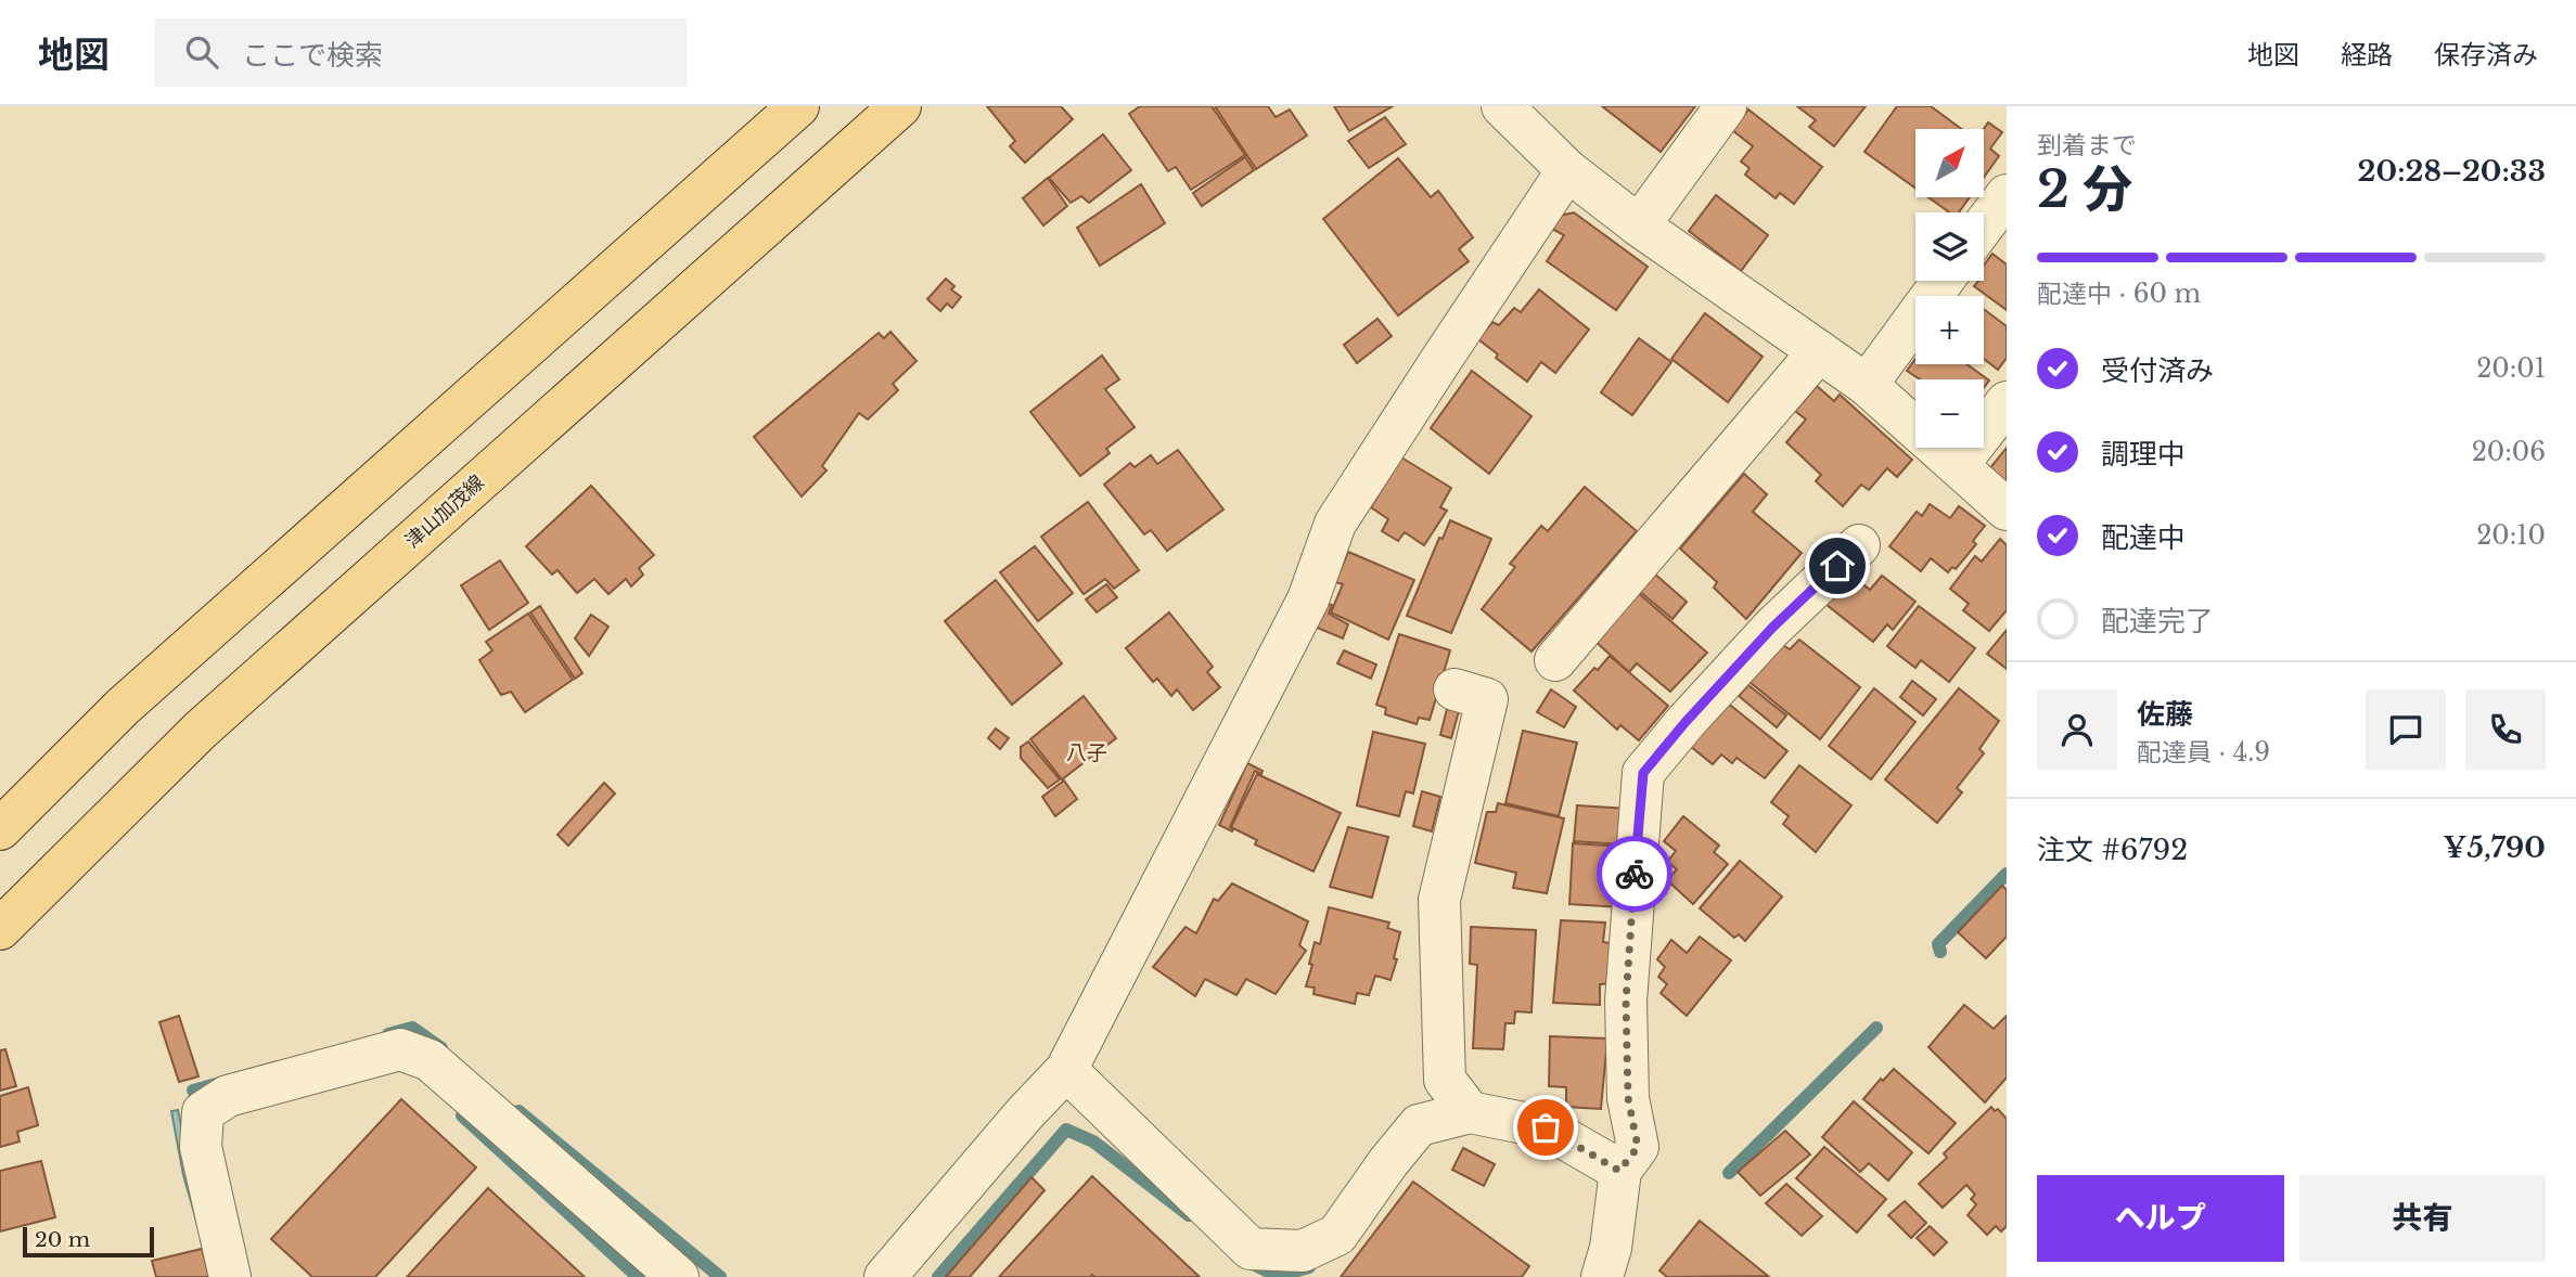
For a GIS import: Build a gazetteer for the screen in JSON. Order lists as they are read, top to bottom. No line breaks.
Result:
{"streets":{"main road":["津山加茂線"]},"districts":["八子"],"scale_bar":"20 m","north":"top right","page":{"header":"地図","search":"ここで検索","nav":["地図","経路","保存済み"],"heading":["2 分","到着まで","20:28–20:33"],"panel":["佐藤","配達員 · 4.9","注文 #6792","¥5,790"],"map_buttons":["+","−"],"bar":"配達中 · 60 m","list":[["受付済み","20:01"],["調理中","20:06"],["配達中","20:10"],"配達完了"],"buttons":["ヘルプ","共有"],"scale":"20 m"}}
